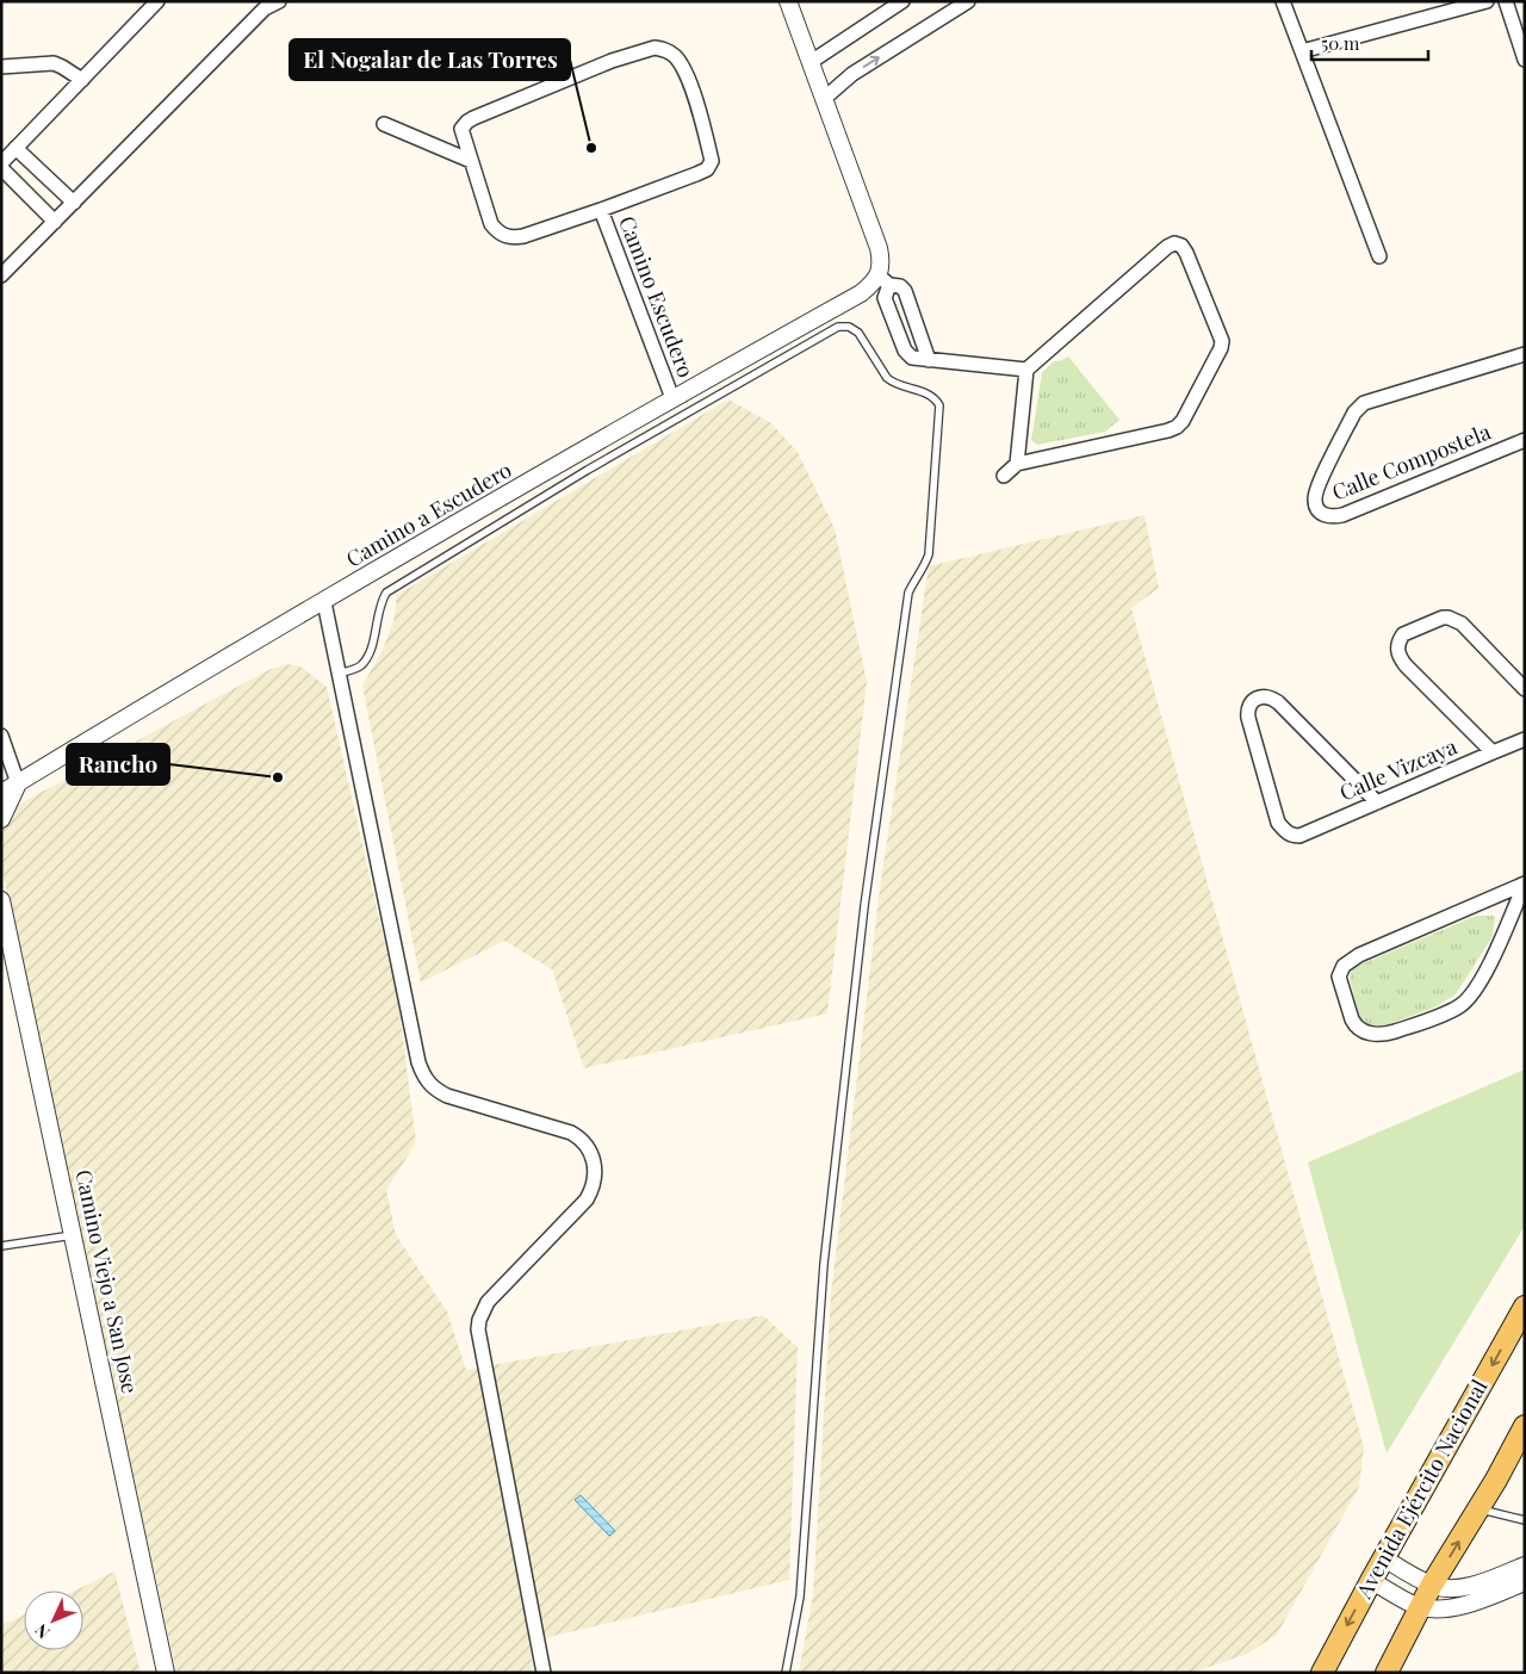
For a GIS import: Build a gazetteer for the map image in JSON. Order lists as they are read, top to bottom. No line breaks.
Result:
{"streets":{"main road":["Avenida Ejército Nacional"],"street":["Camino Escudero","Calle Compostela","Camino a Escudero","Calle Vizcaya","Camino Viejo a San Jose"]},"crossings":[["Camino Escudero","Camino a Escudero"]],"places":["El Nogalar de Las Torres","Rancho"],"scale_bar":"50 m","north":"bottom left"}
